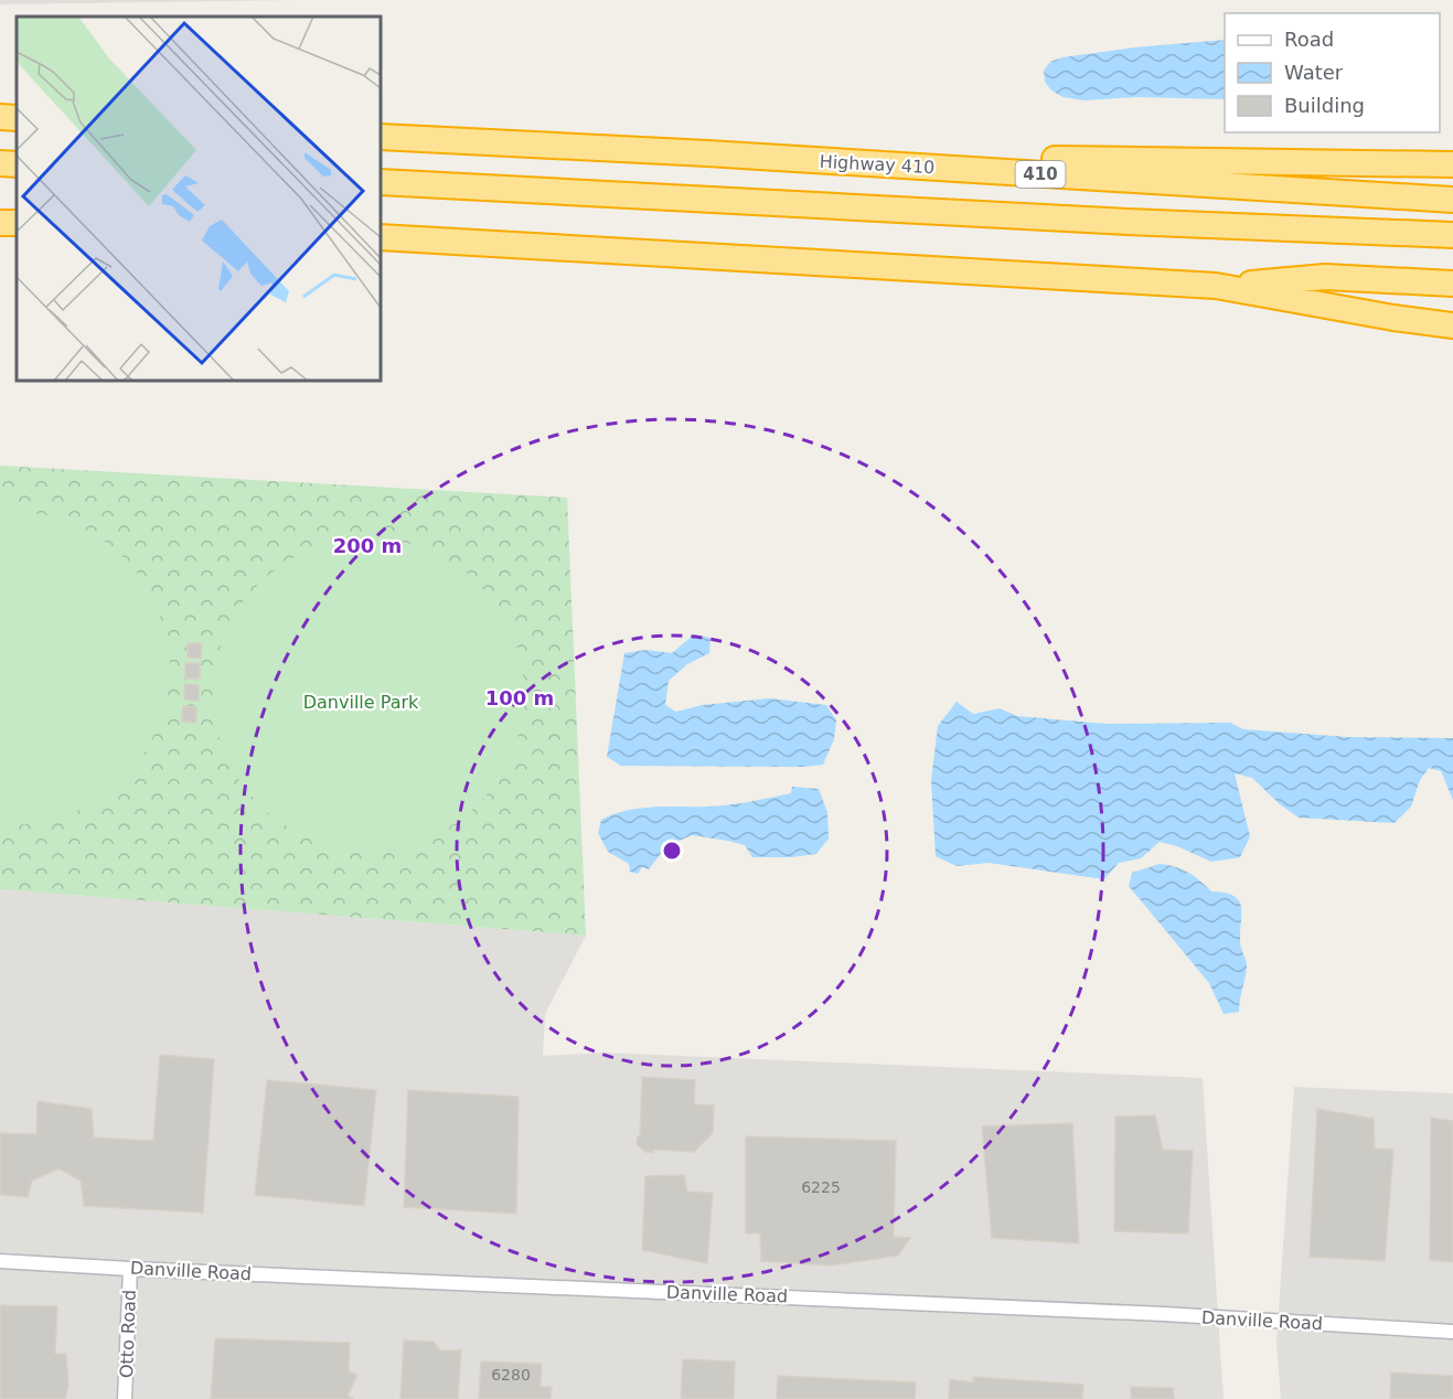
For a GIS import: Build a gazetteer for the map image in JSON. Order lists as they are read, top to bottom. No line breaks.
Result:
{"streets":{"highway":["Highway 410","410"],"street":["Danville Road","Otto Road"]},"crossings":[["Danville Road","Otto Road"]],"parks":["Danville Park"],"house_numbers":["6225","6280"],"legend":["Road","Water","Building"],"rings":["200 m","100 m"]}
